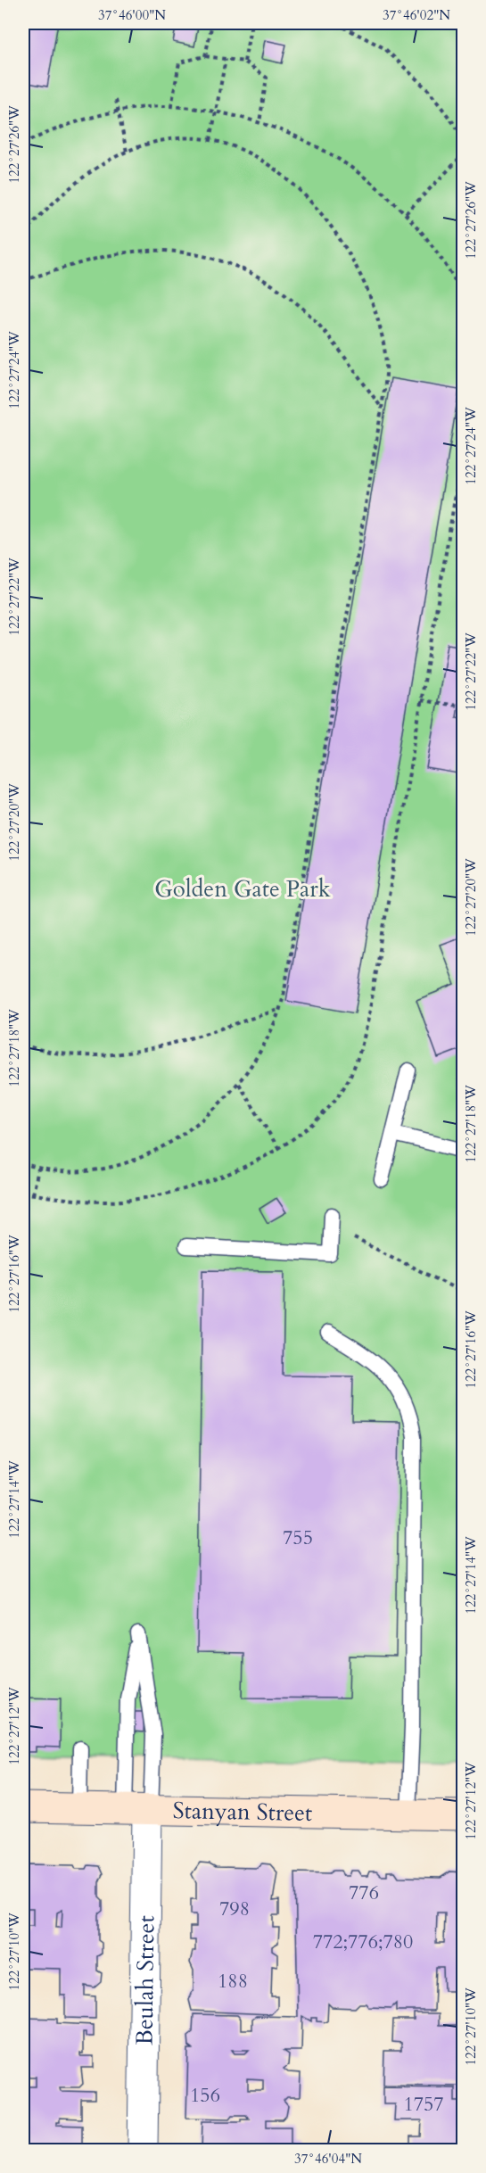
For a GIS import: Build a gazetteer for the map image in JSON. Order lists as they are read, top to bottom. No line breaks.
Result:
{"streets":{"main road":["Stanyan Street"],"street":["Beulah Street"]},"crossings":[["Stanyan Street","Beulah Street"]],"parks":["Golden Gate Park"],"house_numbers":["755","776","798","772;776;780","188","156","1757"],"coordinates":["37°46'00\"N","37°46'02\"N","122°27'26\"W","122°27'24\"W","122°27'22\"W","122°27'20\"W","122°27'18\"W","122°27'16\"W","122°27'14\"W","122°27'12\"W","122°27'10\"W","37°46'04\"N"]}
